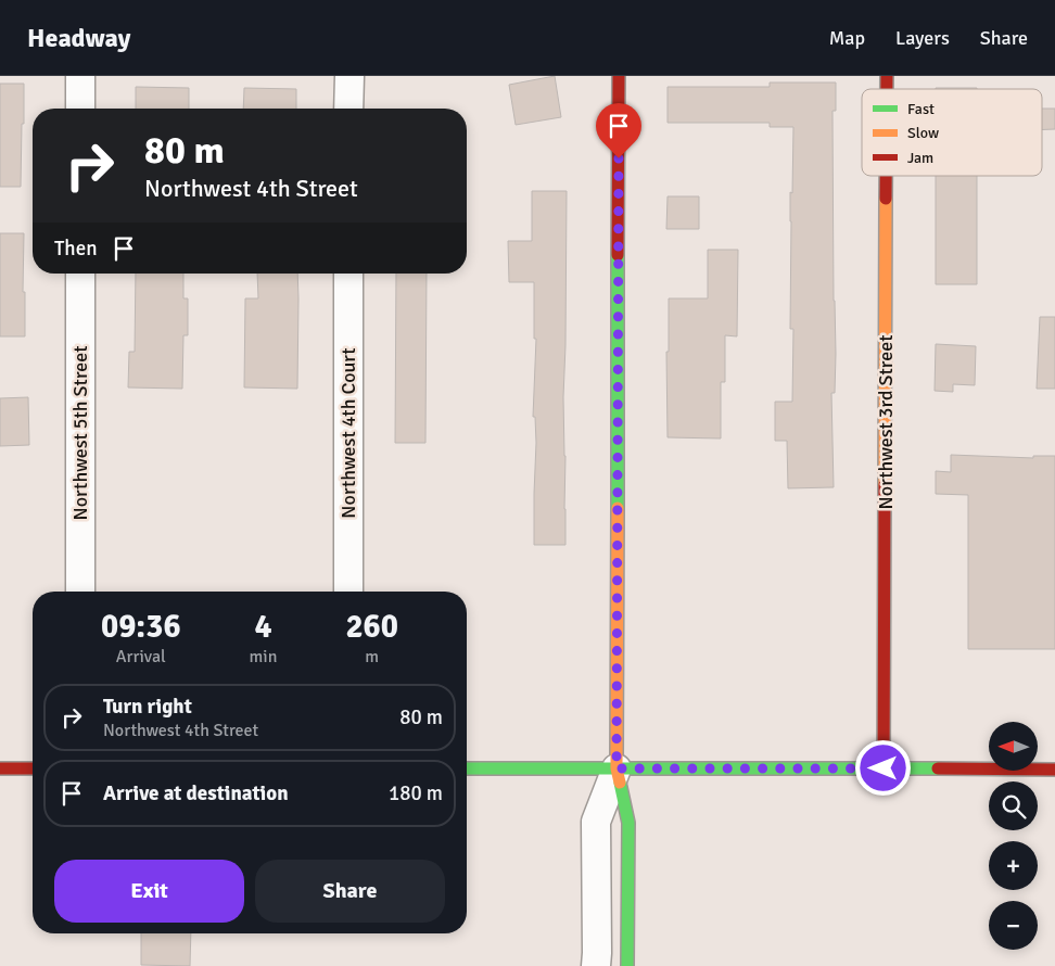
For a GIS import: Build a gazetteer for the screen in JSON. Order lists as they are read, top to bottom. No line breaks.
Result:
{"streets":{"street":["Northwest 3rd Street","Northwest 5th Street","Northwest 4th Court"]},"legend":["Fast","Slow","Jam"],"north":"left","page":{"header":"Headway","nav":["Map","Layers","Share"],"turn":["80 m","Northwest 4th Street"],"then":"Then","eta":["09:36","Arrival","4","min","260","m"],"list":[{"name":"Turn right","note":"Northwest 4th Street","value":"80 m"},{"name":"Arrive at destination","value":"180 m"}],"map_buttons":["+","−"],"buttons":["Exit","Share"]}}
